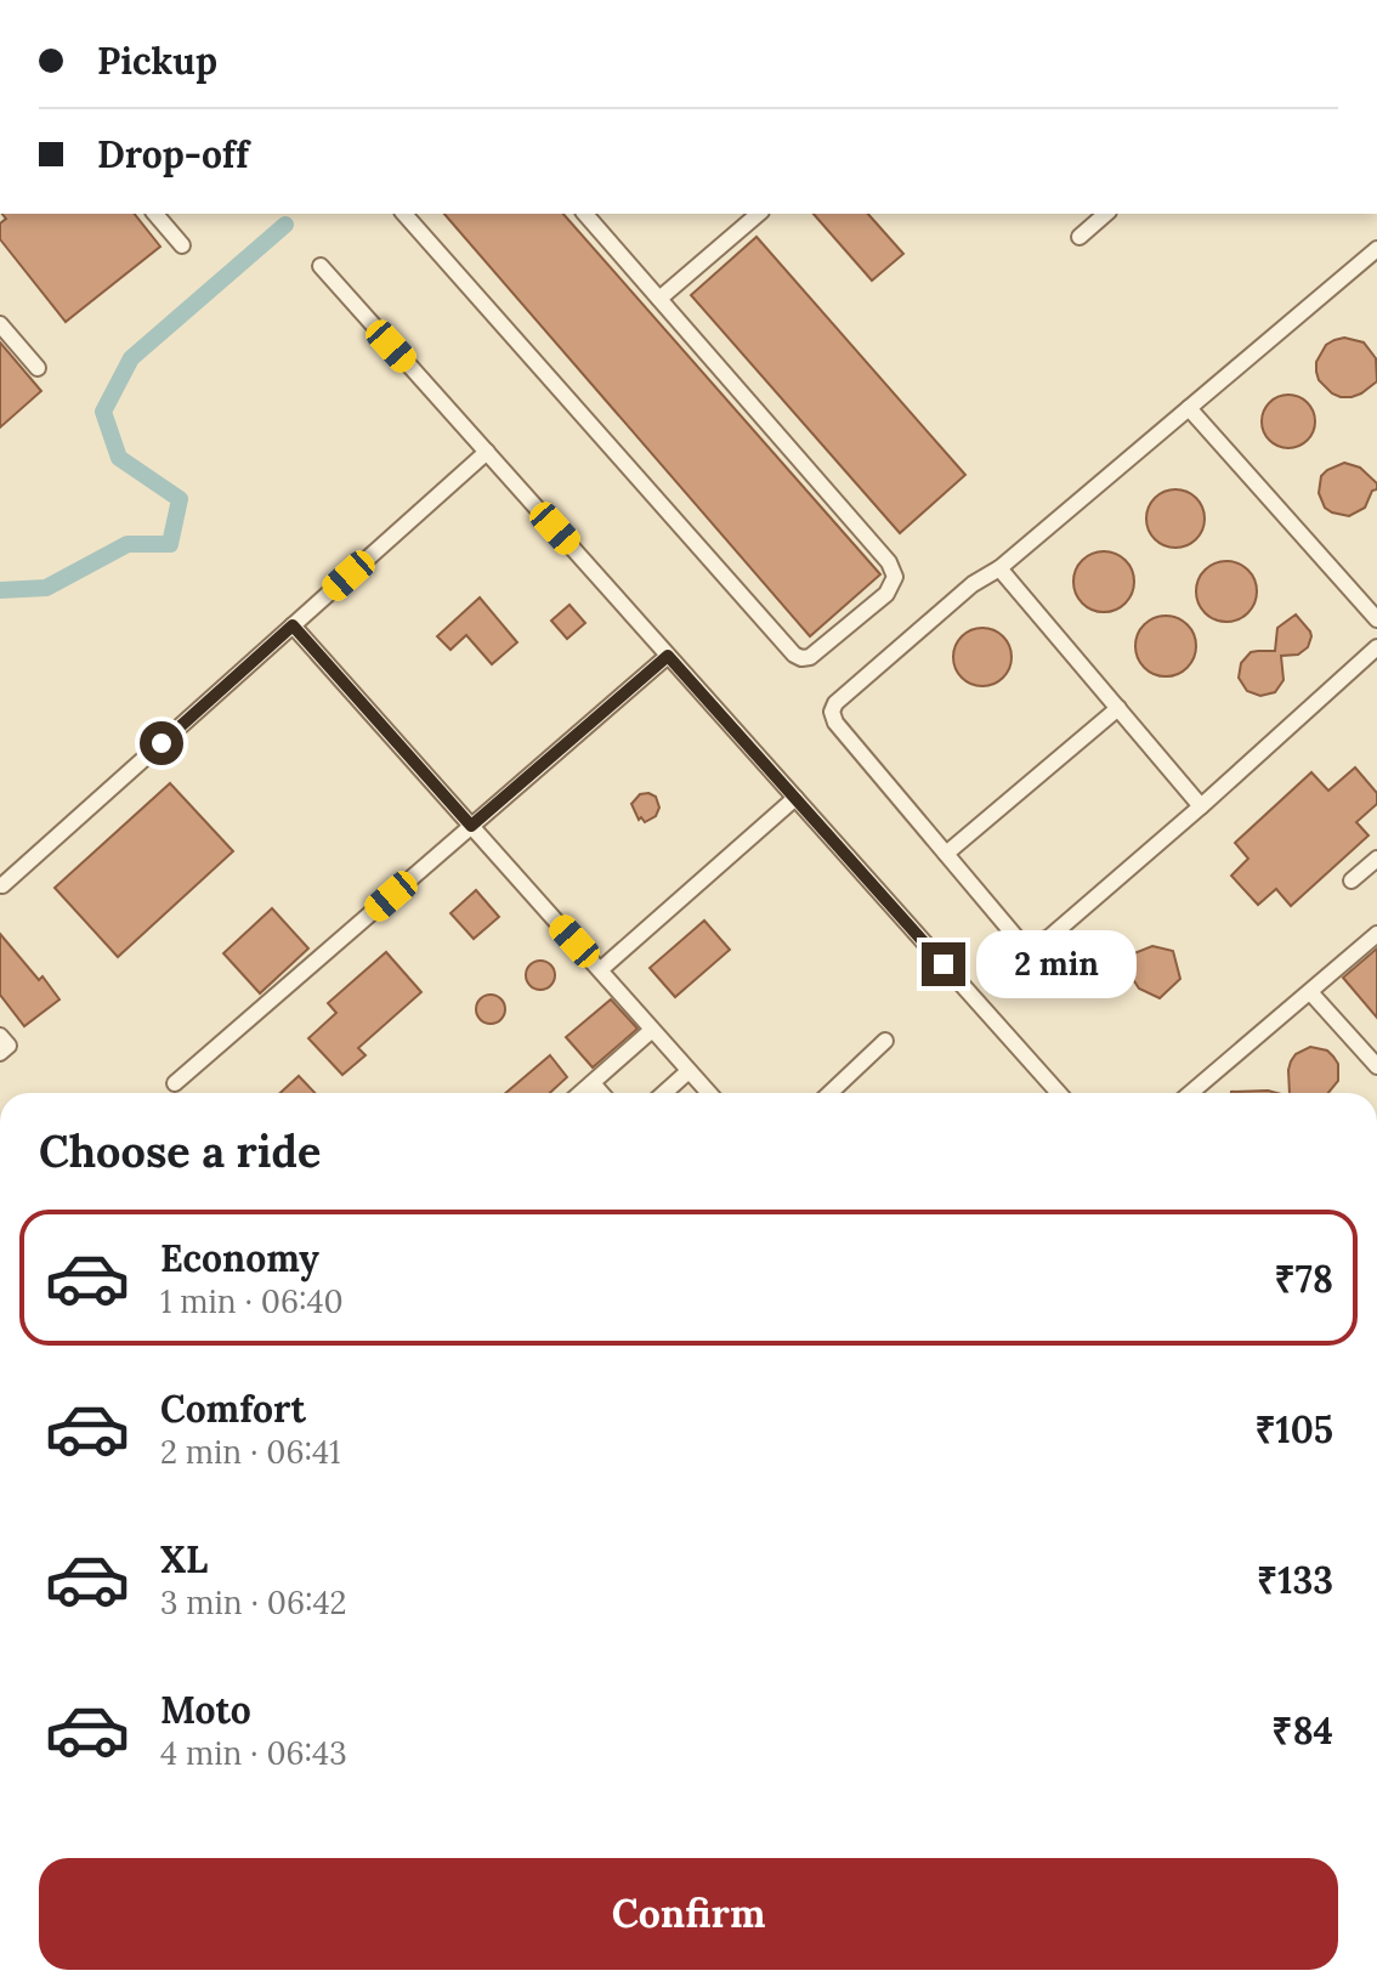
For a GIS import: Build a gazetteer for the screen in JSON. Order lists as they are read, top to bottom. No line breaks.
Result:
{"page":{"banner":["Pickup","Drop-off"],"bubble":"2 min","heading":"Choose a ride","list":[{"name":"Economy","note":"1 min · 06:40","value":"₹78"},{"name":"Comfort","note":"2 min · 06:41","value":"₹105"},{"name":"XL","note":"3 min · 06:42","value":"₹133"},{"name":"Moto","note":"4 min · 06:43","value":"₹84"}],"buttons":"Confirm"}}
